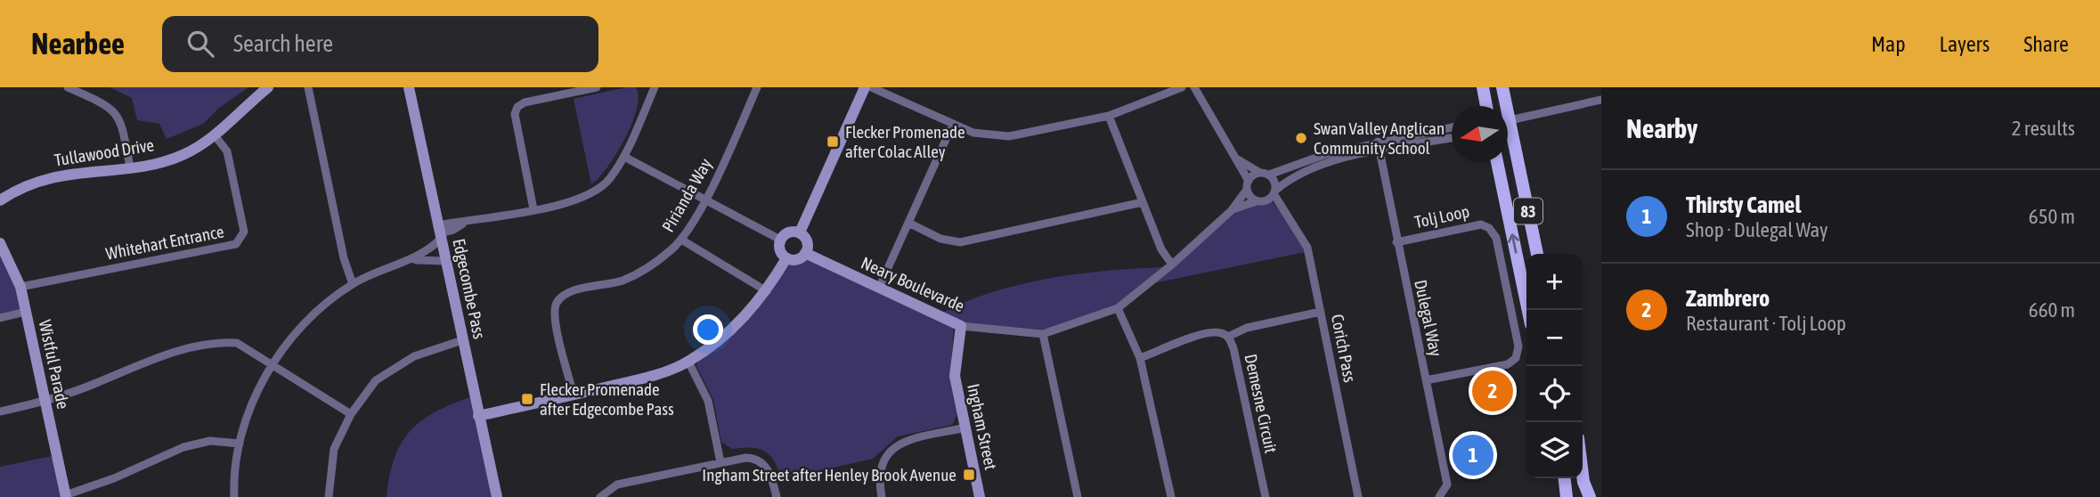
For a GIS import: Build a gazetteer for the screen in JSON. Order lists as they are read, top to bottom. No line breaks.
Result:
{"streets":{"main road":["83"],"street":["Tullawood Drive","Pirianda Way","Tolj Loop","Whitehart Entrance","Neary Boulevarde","Edgecombe Pass","Dulegal Way","Corich Pass","Wistful Parade","Demesne Circuit","Ingham Street"]},"crossings":[["Tullawood Drive","Whitehart Entrance"],["Tolj Loop","Dulegal Way"],["Whitehart Entrance","Wistful Parade"],["Neary Boulevarde","Corich Pass"],["Neary Boulevarde","Ingham Street"]],"places":{"other":["Swan Valley Anglican Community School"],"transit":["Flecker Promenade after Colac Alley","Flecker Promenade after Edgecombe Pass","Ingham Street after Henley Brook Avenue"]},"north":"left","page":{"header":"Nearbee","search":"Search here","nav":["Map","Layers","Share"],"heading":["Nearby","2 results"],"list":[{"mark":"1","name":"Thirsty Camel","note":"Shop · Dulegal Way","value":"650 m"},{"mark":"2","name":"Zambrero","note":"Restaurant · Tolj Loop","value":"660 m"}],"map_buttons":["+","−"],"pins":["2","1"]}}
